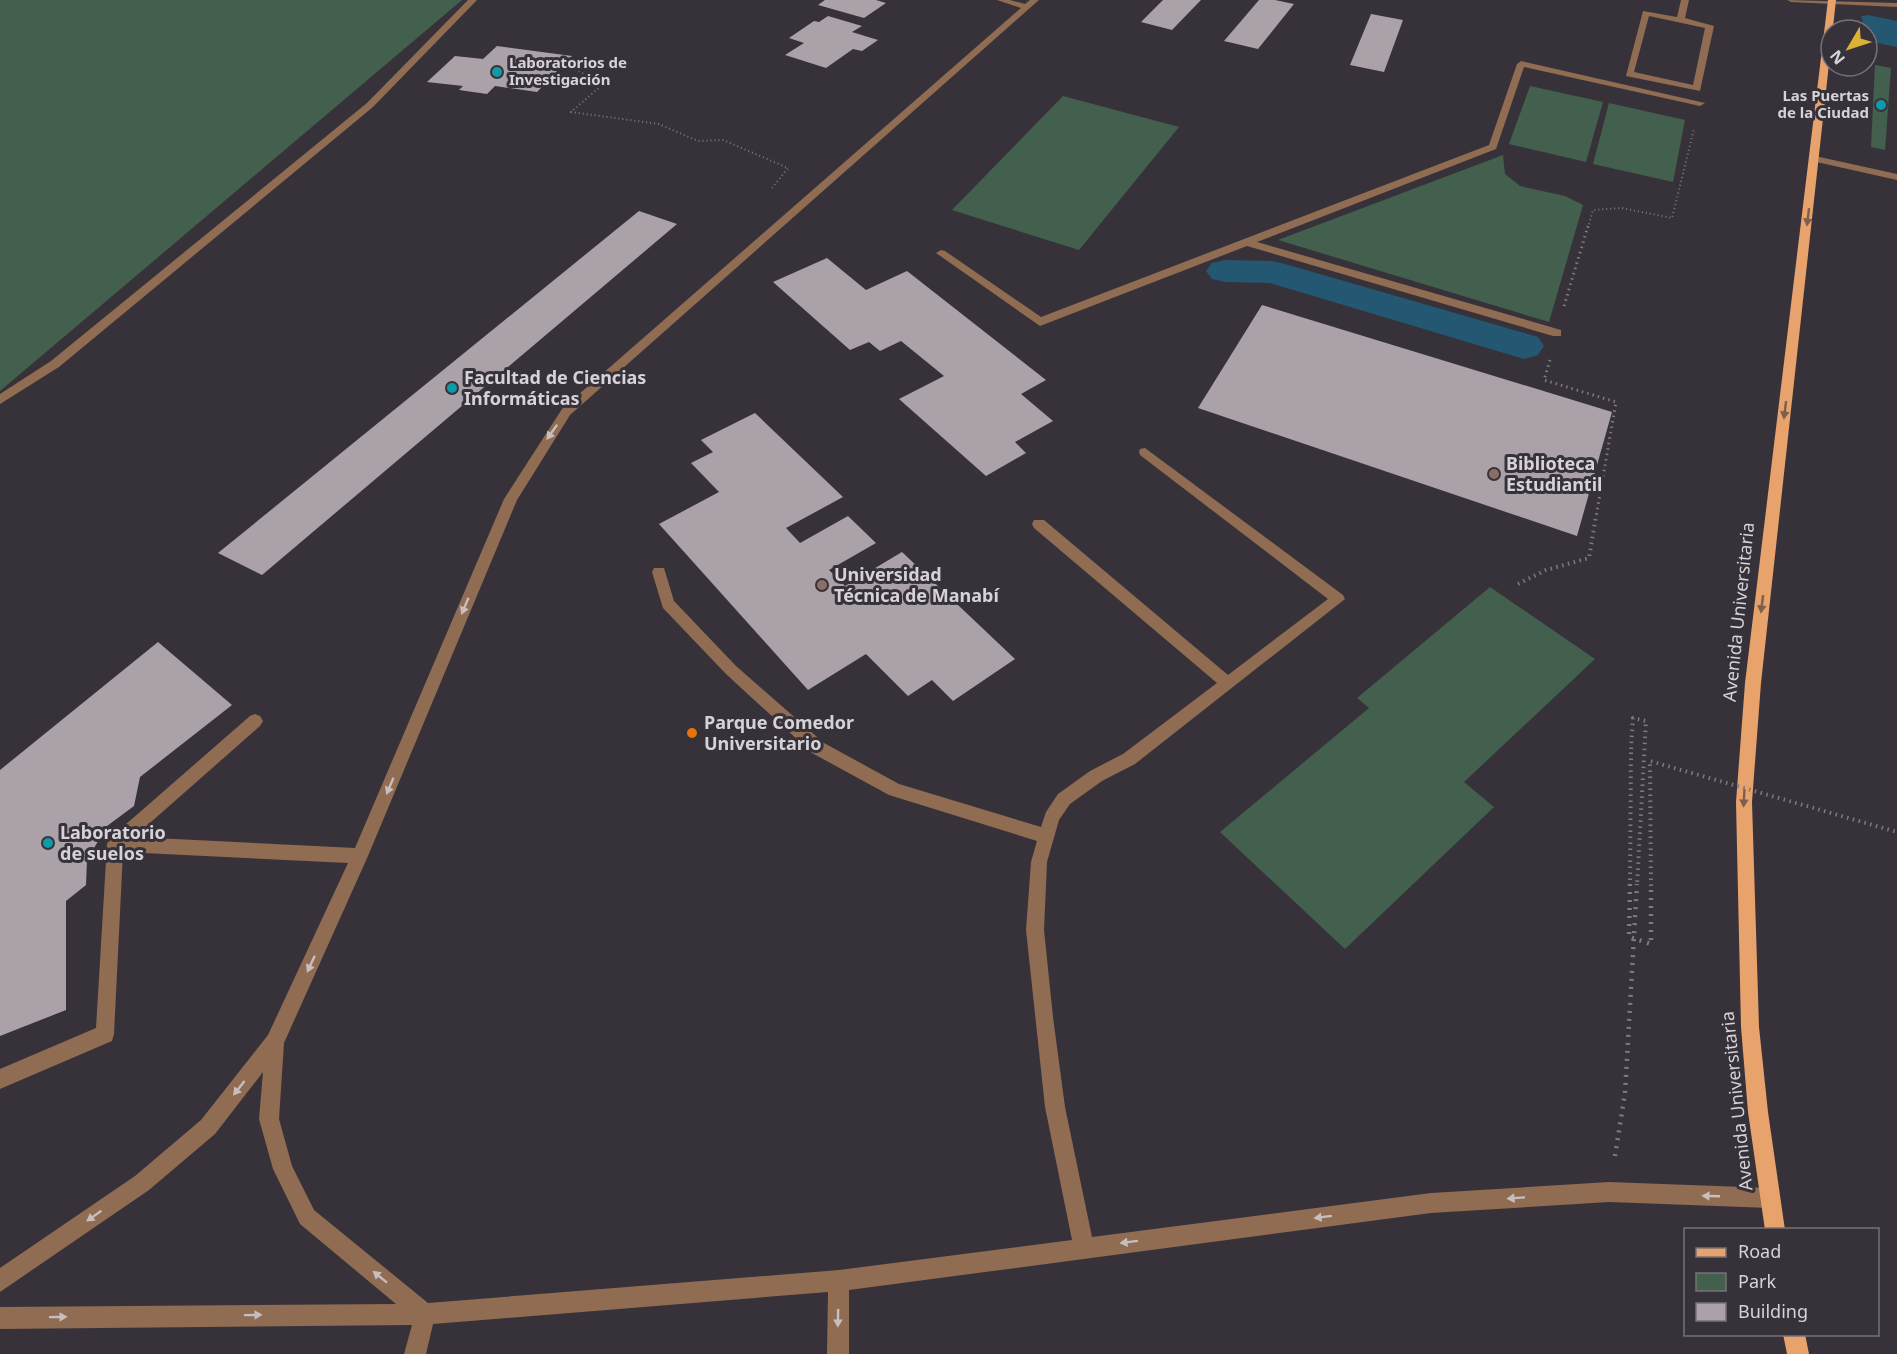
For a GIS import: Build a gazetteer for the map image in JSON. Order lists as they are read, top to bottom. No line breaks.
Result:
{"streets":{"main road":["Avenida Universitaria"]},"one_way":["Avenida Universitaria"],"places":["Laboratorios de Investigación","Las Puertas de la Ciudad","Facultad de Ciencias Informáticas","Biblioteca Estudiantil","Universidad Técnica de Manabí","Parque Comedor Universitario","Laboratorio de suelos"],"legend":["Road","Park","Building"],"north":"bottom left"}
